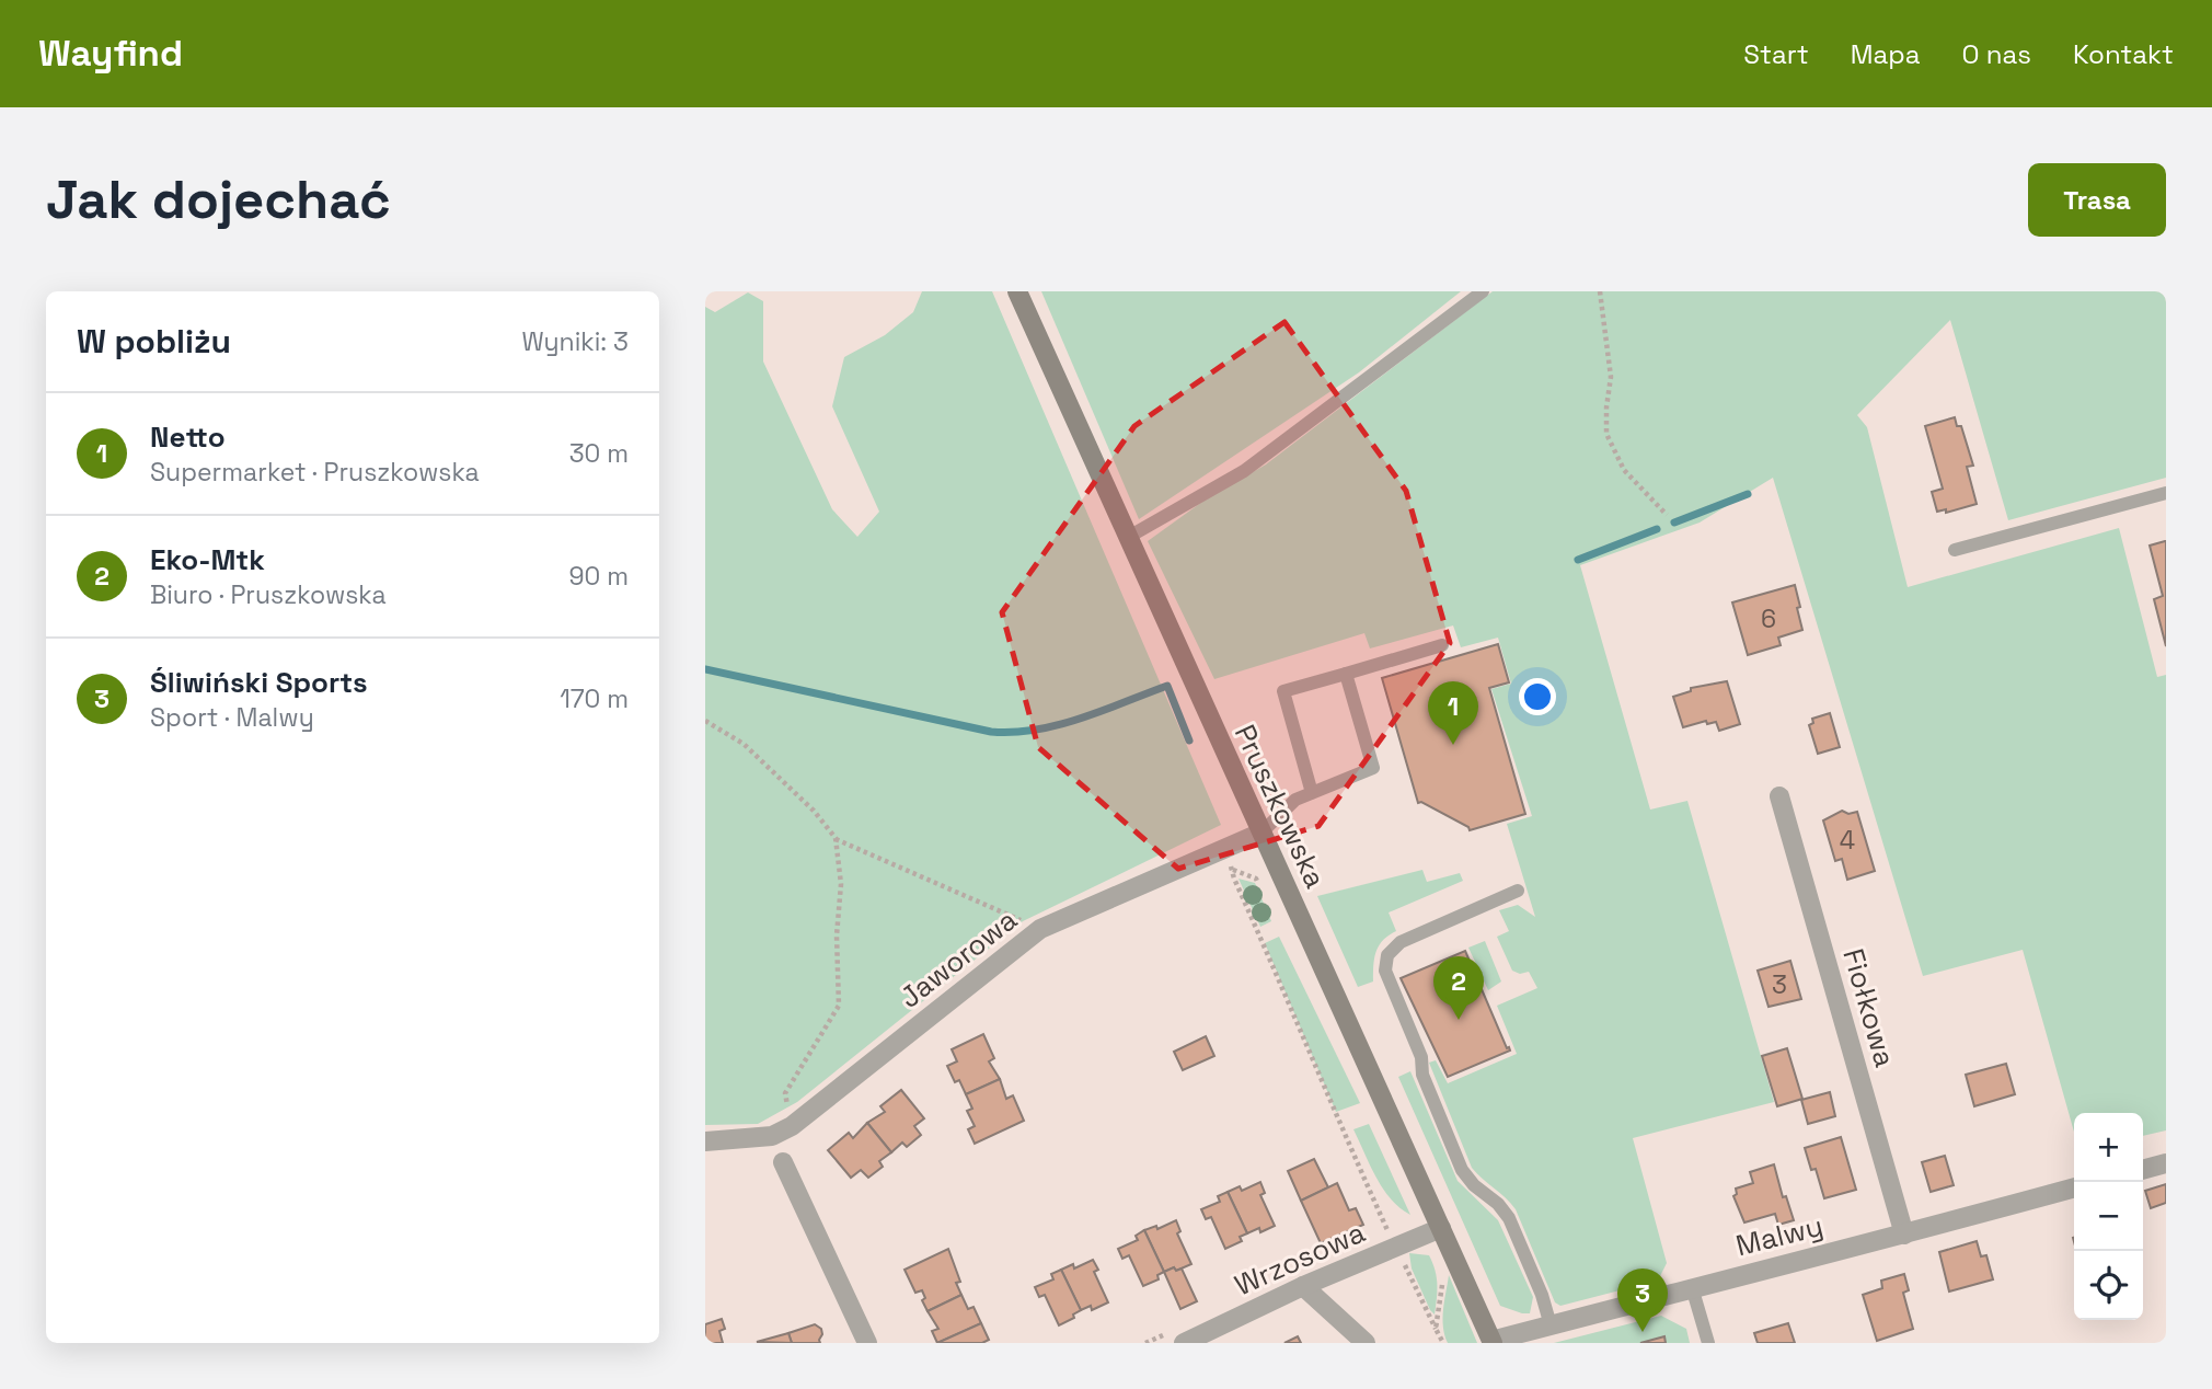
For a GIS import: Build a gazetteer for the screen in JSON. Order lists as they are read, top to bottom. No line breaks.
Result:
{"streets":{"street":["Pruszkowska","Jaworowa","Fiołkowa","Malwy","Wrzosowa"]},"crossings":[["Pruszkowska","Jaworowa"],["Pruszkowska","Malwy"],["Pruszkowska","Wrzosowa"],["Fiołkowa","Malwy"]],"house_numbers":["6","4","3"],"page":{"header":"Wayfind","nav":["Start","Mapa","O nas","Kontakt"],"buttons":"Trasa","title":"Jak dojechać","heading":["W pobliżu","Wyniki: 3"],"list":[{"mark":"1","name":"Netto","note":"Supermarket · Pruszkowska","value":"30 m"},{"mark":"2","name":"Eko-Mtk","note":"Biuro · Pruszkowska","value":"90 m"},{"mark":"3","name":"Śliwiński Sports","note":"Sport · Malwy","value":"170 m"}],"pins":["1","2","3"],"map_buttons":["+","−"]}}
